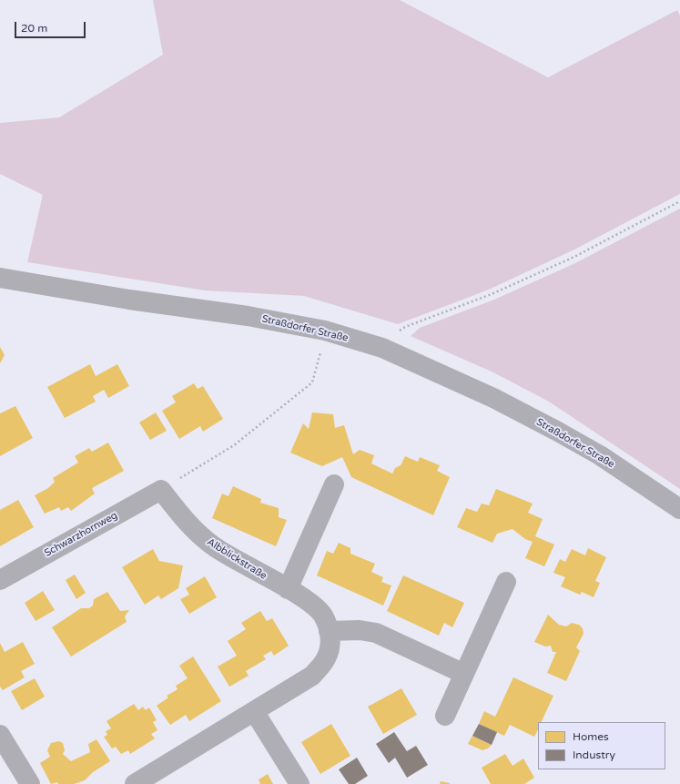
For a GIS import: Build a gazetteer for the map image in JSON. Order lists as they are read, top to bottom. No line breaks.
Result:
{"streets":{"street":["Straßdorfer Straße","Schwarzhornweg","Albblickstraße"]},"crossings":[["Schwarzhornweg","Albblickstraße"]],"legend":["Homes","Industry"],"scale_bar":"20 m"}
